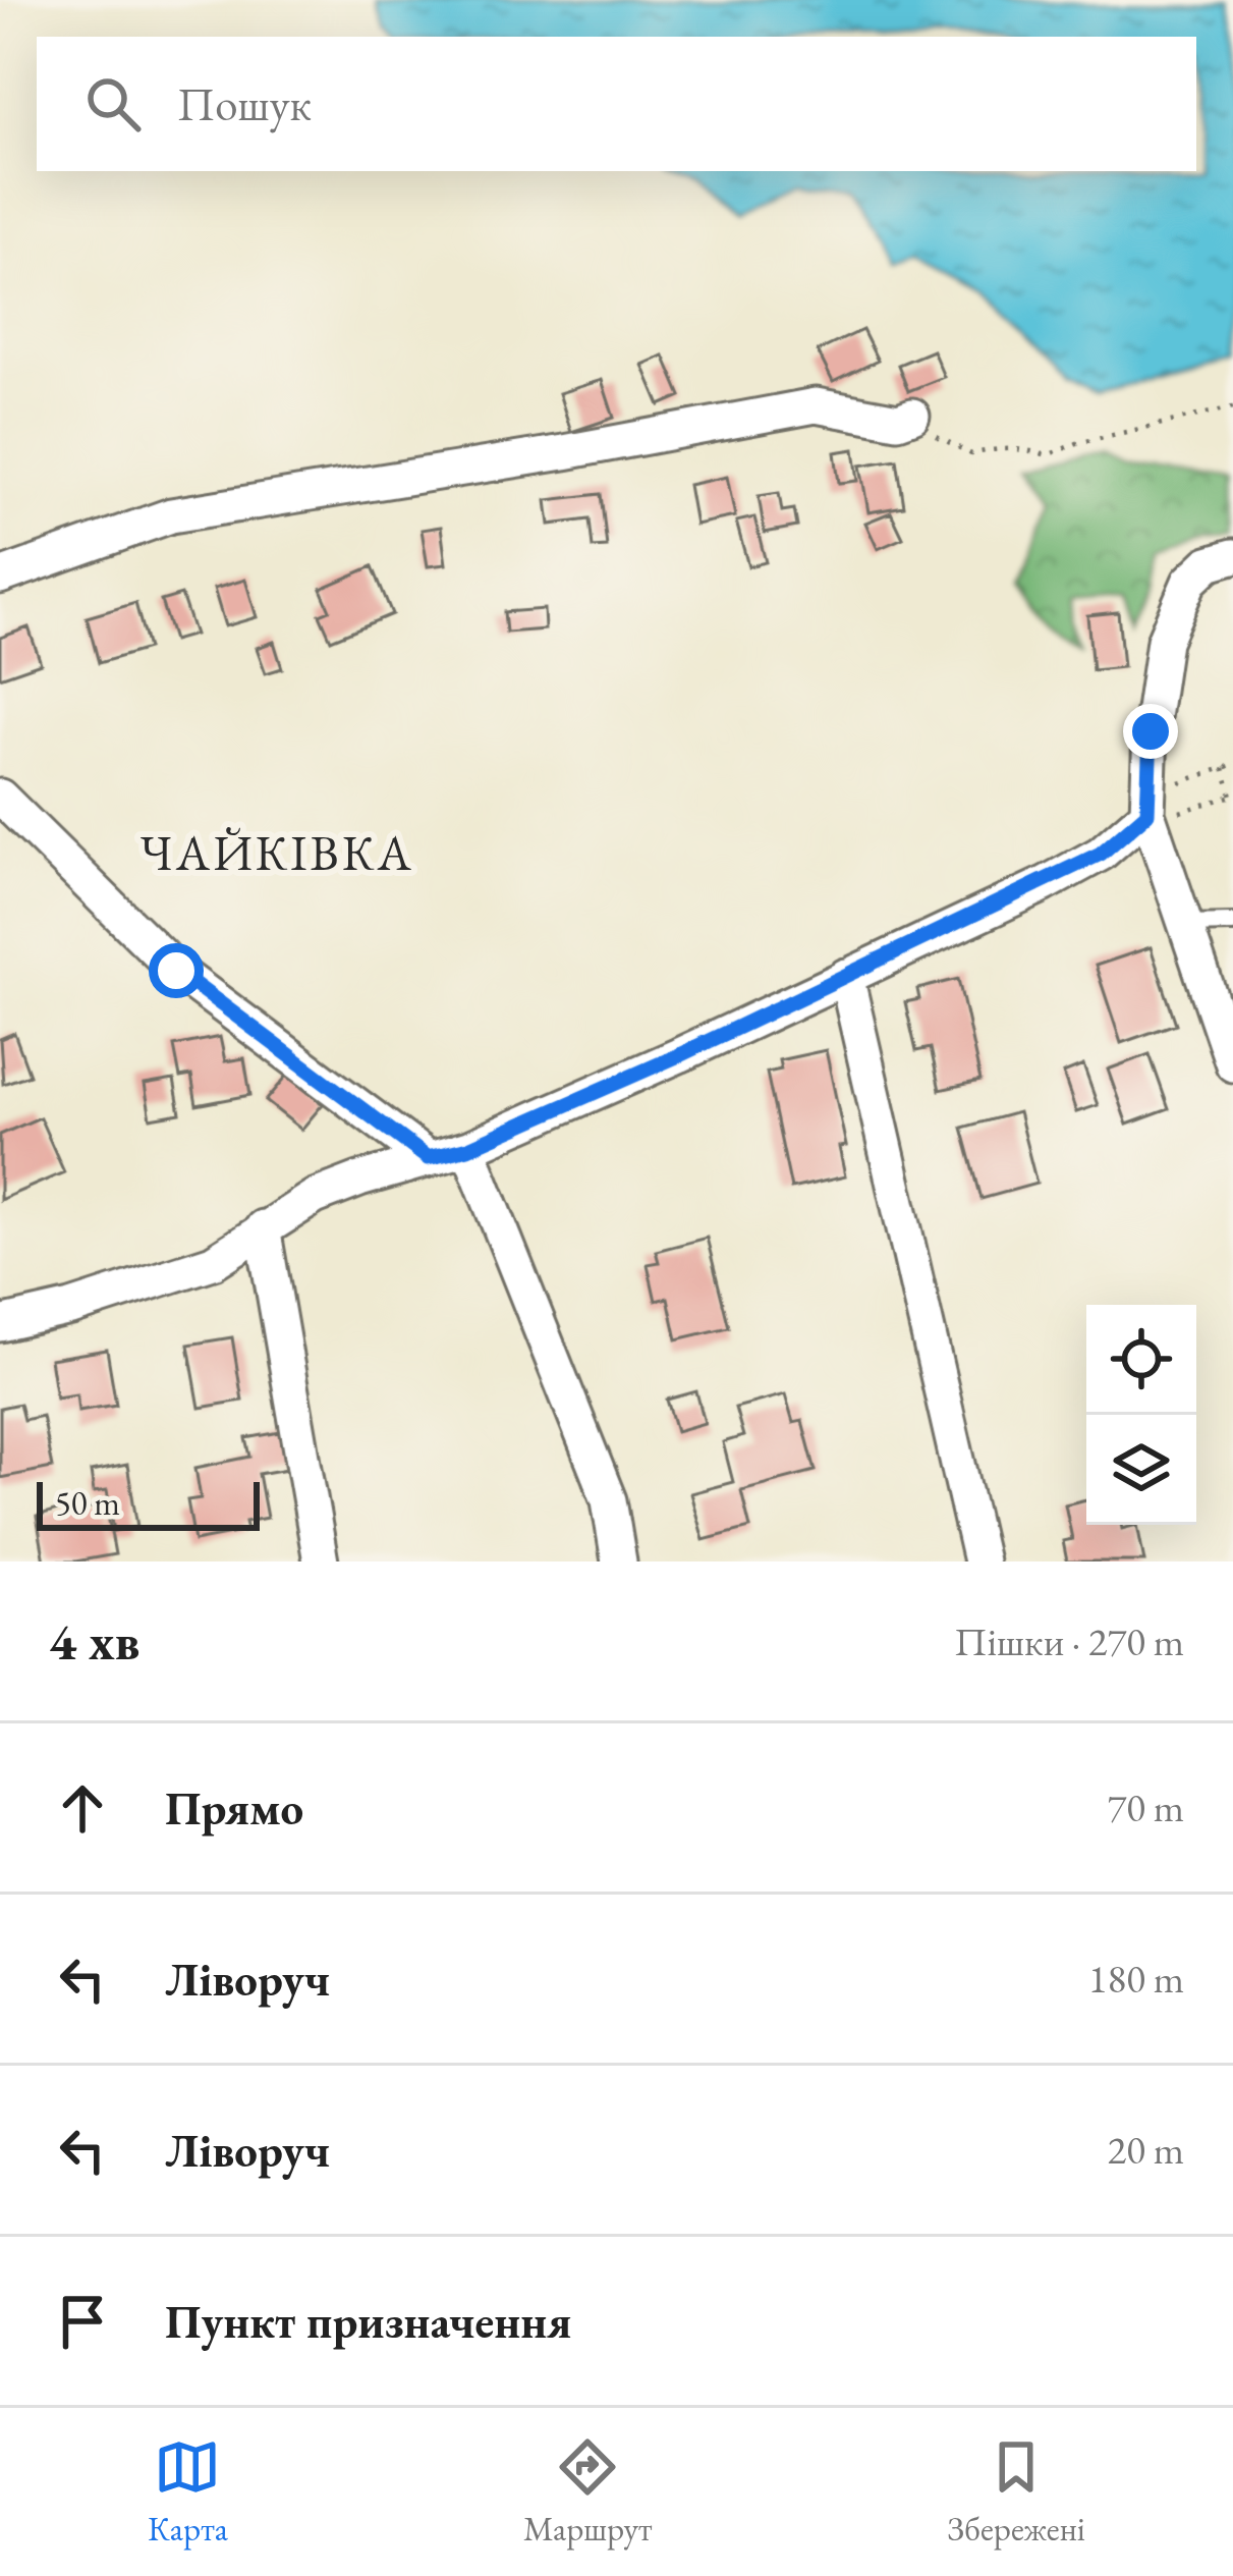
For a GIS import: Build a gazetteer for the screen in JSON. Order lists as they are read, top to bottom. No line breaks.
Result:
{"districts":["ЧАЙКІВКА"],"scale_bar":"50 m","page":{"search":"Пошук","scale":"50 m","heading":["4 хв","Пішки · 270 m"],"list":[["Прямо","70 m"],["Ліворуч","180 m"],["Ліворуч","20 m"],"Пункт призначення"],"nav":["Карта","Маршрут","Збережені"]}}
